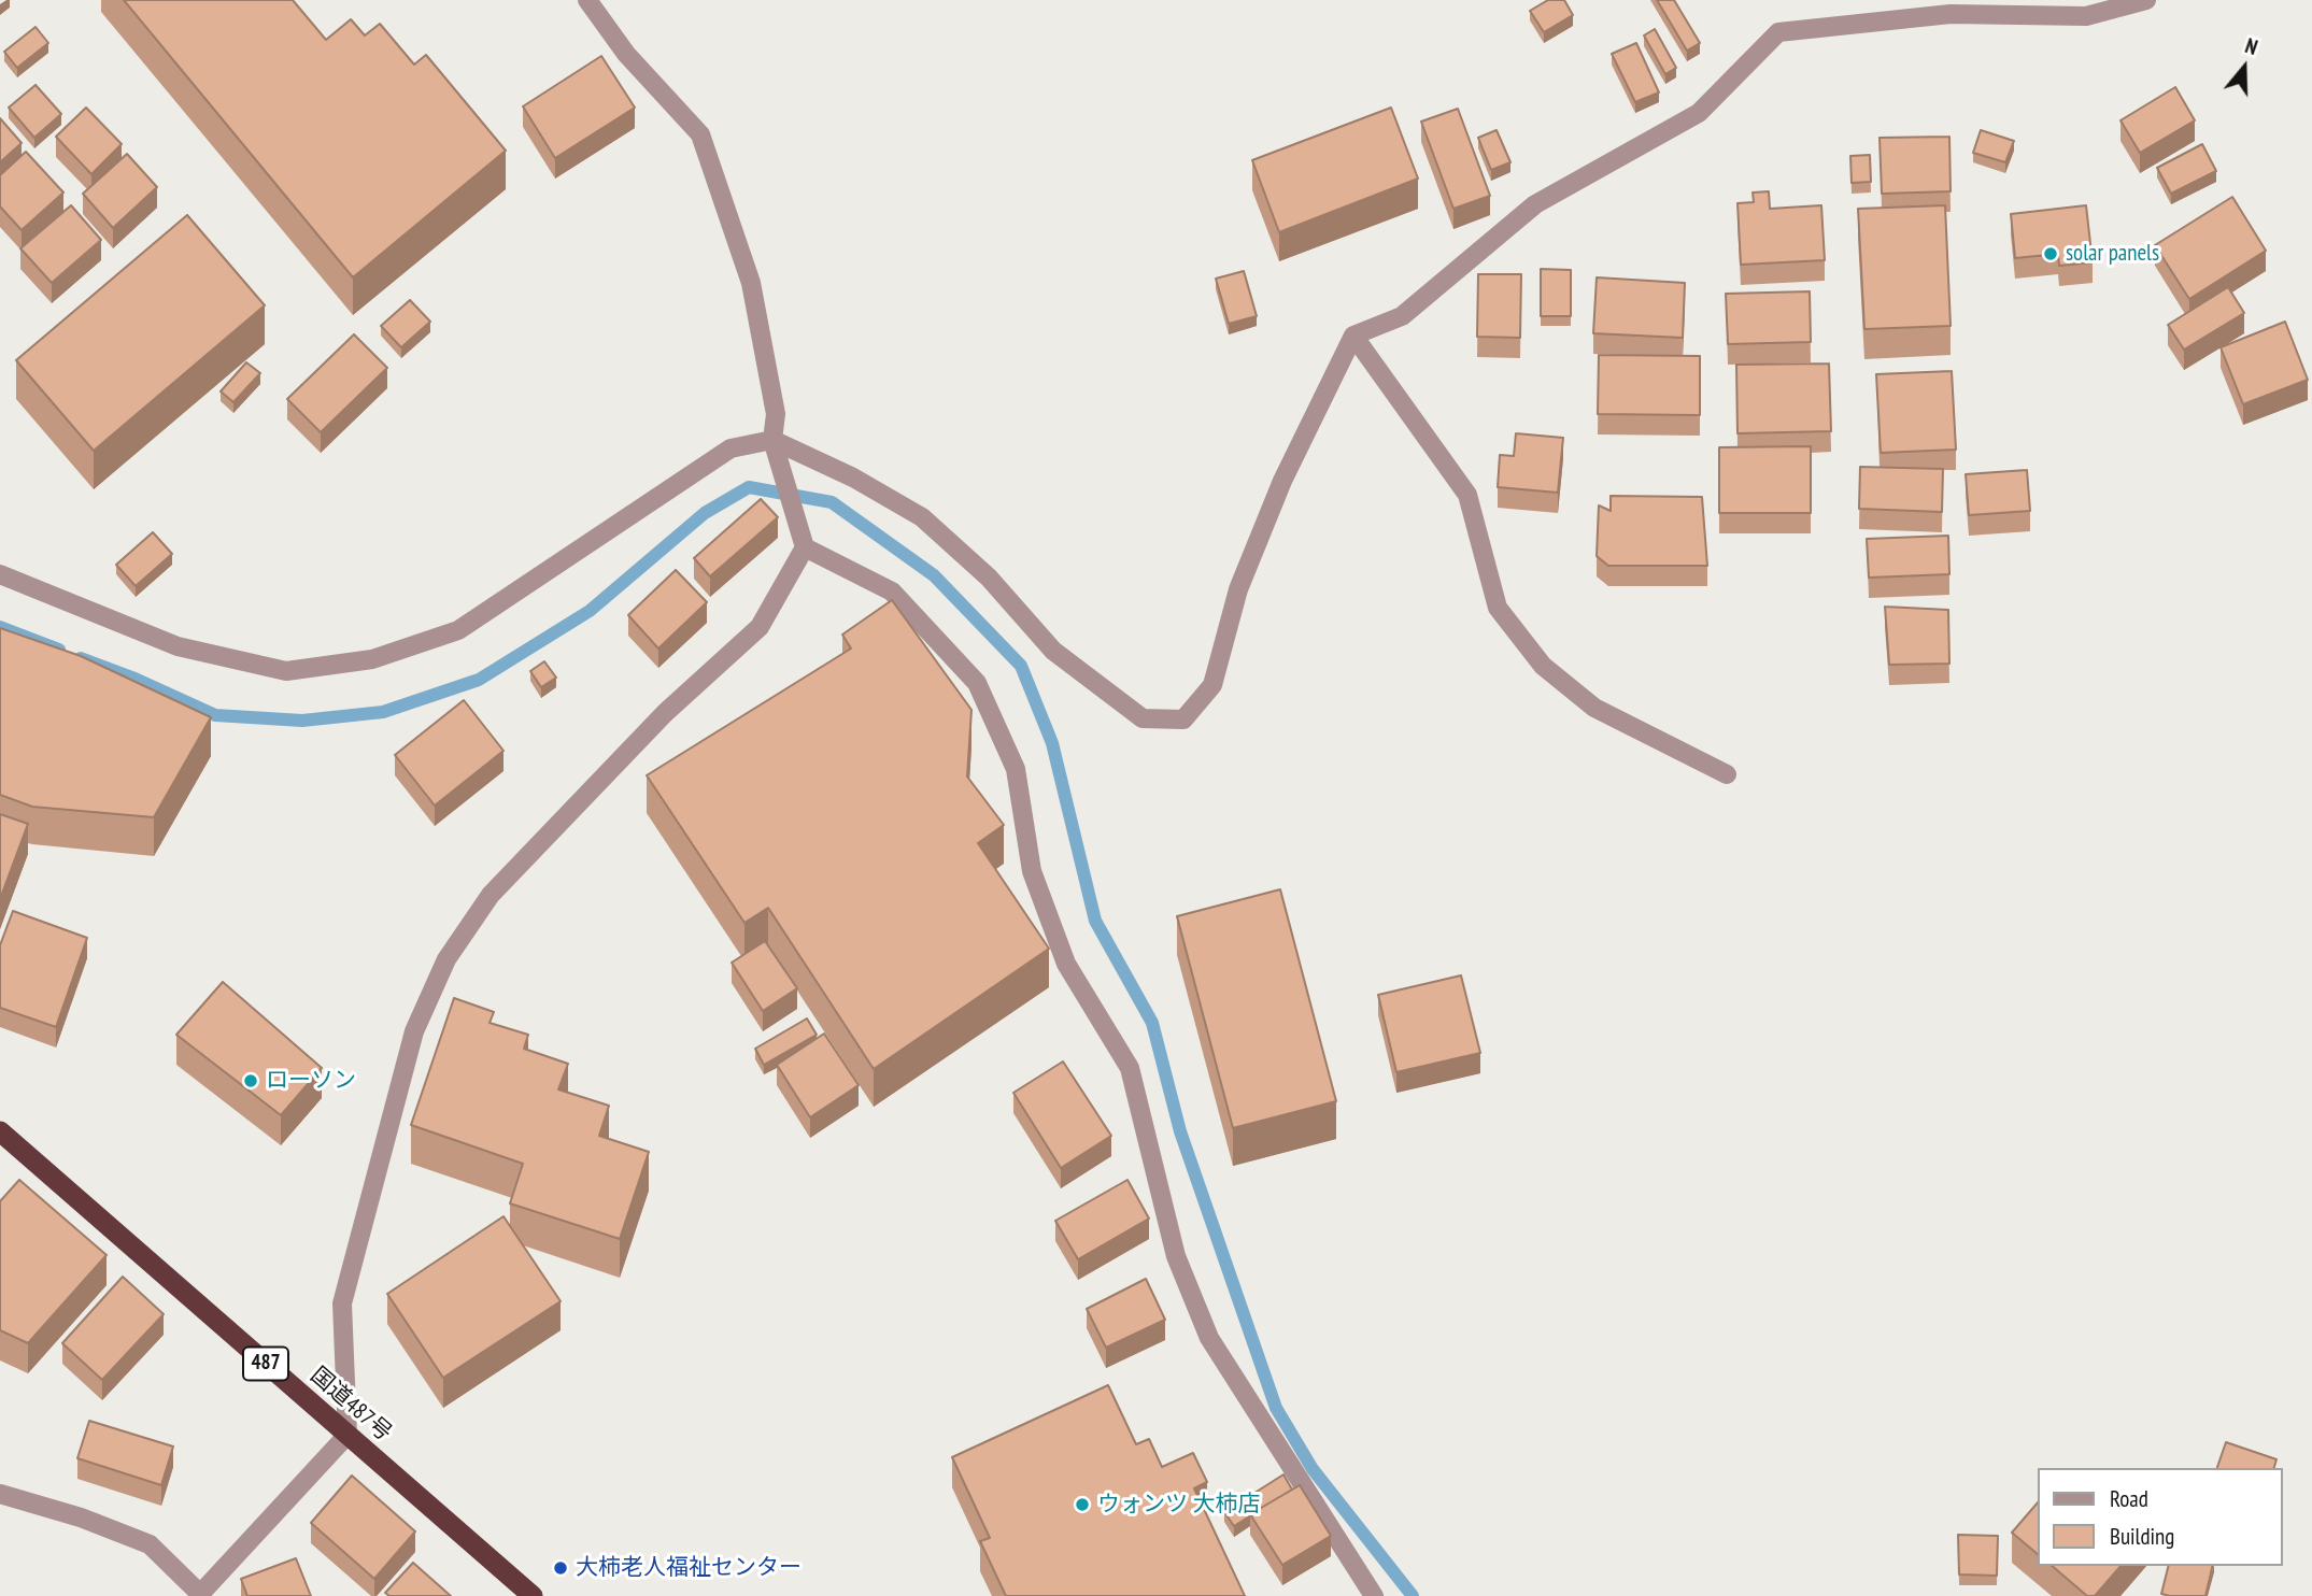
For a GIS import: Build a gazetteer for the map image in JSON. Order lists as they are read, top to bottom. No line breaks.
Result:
{"streets":{"highway":["487","国道487号"]},"places":["solar panels","ローソン","ウォンツ 大柿店","大柿老人福祉センター"],"legend":["Road","Building"],"north":"top"}
